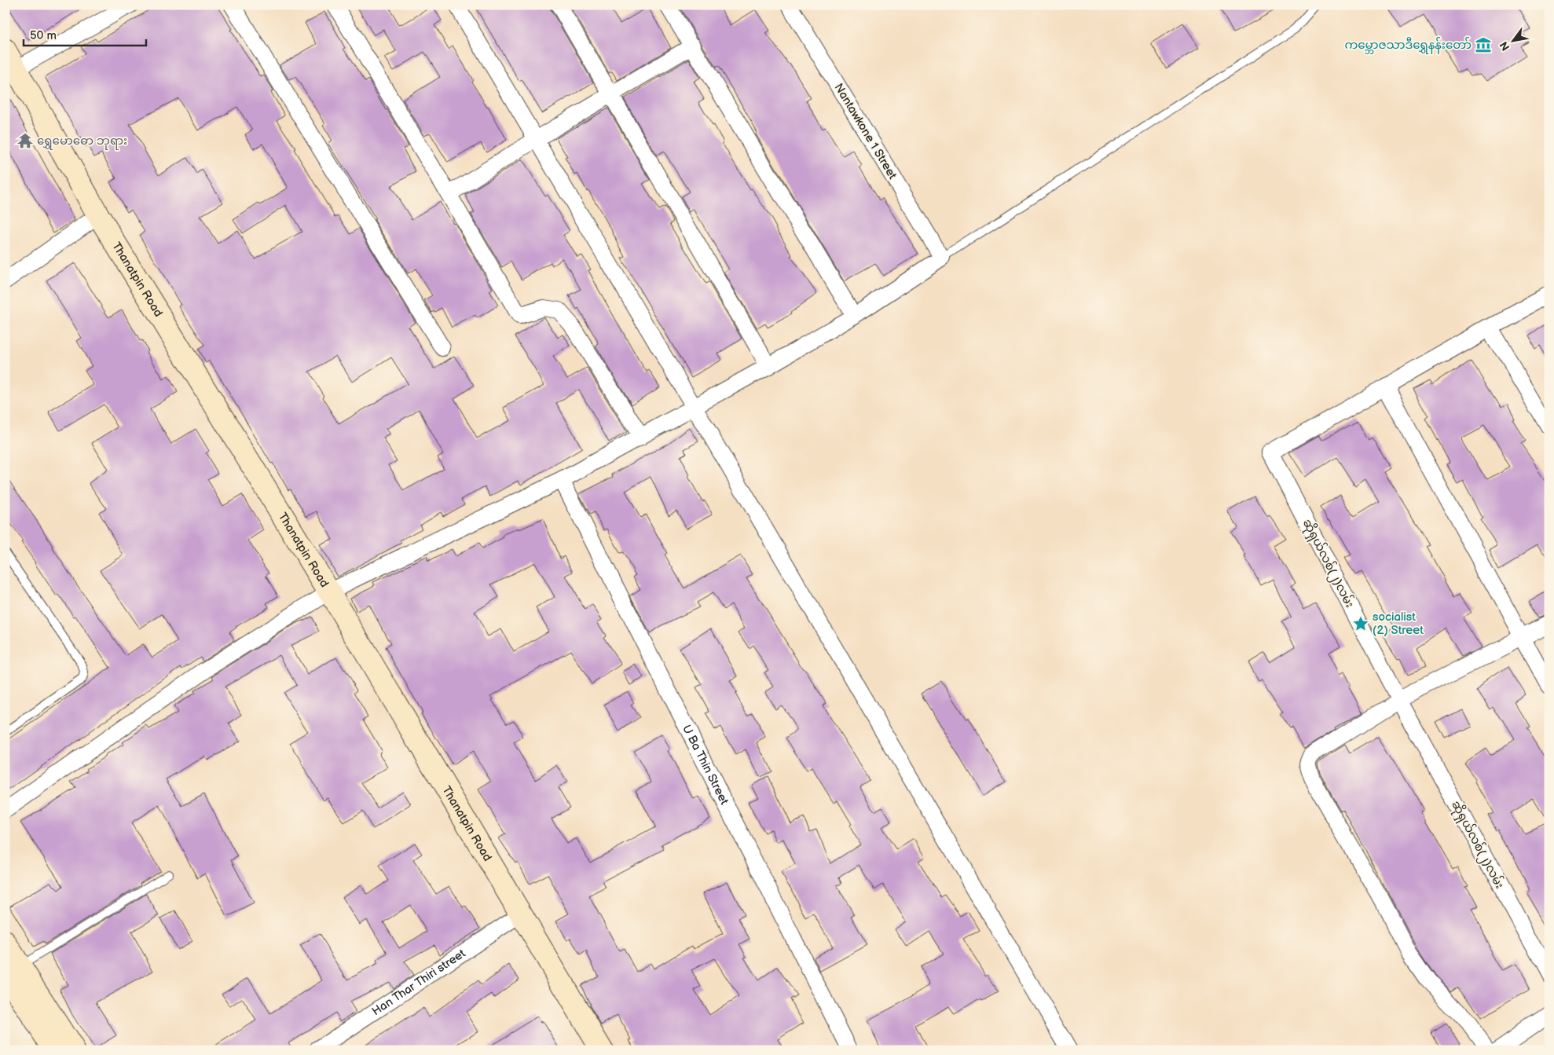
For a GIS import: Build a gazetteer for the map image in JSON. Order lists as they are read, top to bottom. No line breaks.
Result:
{"streets":{"main road":["Thanatpin Road"],"street":["Nantawkone 1 Street","ဆိုရှယ်လစ်(၂)လမ်း","U Ba Thin Street","Han Thar Thiri street"]},"crossings":[["Thanatpin Road","Han Thar Thiri street"]],"places":{"museum":["ကမ္ဘောဇသာဒီရွှေနန်းတော်"],"temple":["ရွှေမောဓော ဘုရား"],"place":["socialist (2) Street"]},"scale_bar":"50 m","north":"bottom left"}
